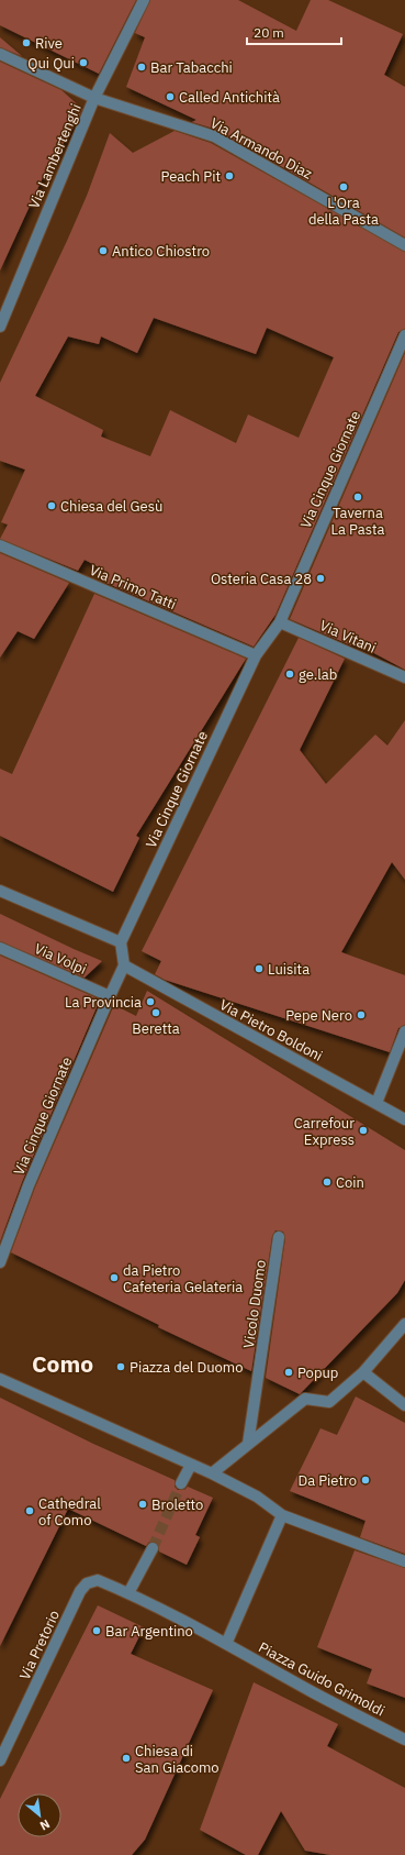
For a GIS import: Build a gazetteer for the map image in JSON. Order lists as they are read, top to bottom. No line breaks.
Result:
{"streets":{"street":["Via Armando Diaz","Via Lambertenghi","Via Cinque Giornate","Via Primo Tatti","Via Vitani","Via Volpi","Via Pietro Boldoni","Vicolo Duomo","Via Pretorio","Piazza Guido Grimoldi"]},"crossings":[["Via Armando Diaz","Via Lambertenghi"],["Via Cinque Giornate","Via Primo Tatti"],["Via Cinque Giornate","Via Vitani"],["Via Cinque Giornate","Via Volpi"],["Via Cinque Giornate","Via Pietro Boldoni"],["Via Pretorio","Piazza Guido Grimoldi"]],"districts":["Como"],"places":["Rive","Qui Qui","Bar Tabacchi","Called Antichità","Peach Pit","L'Ora della Pasta","Antico Chiostro","Taverna La Pasta","Chiesa del Gesù","Osteria Casa 28","ge.lab","Luisita","La Provincia","Beretta","Pepe Nero","Carrefour Express","Coin","da Pietro Cafeteria Gelateria","Piazza del Duomo","Popup","Da Pietro","Broletto","Cathedral of Como","Bar Argentino","Chiesa di San Giacomo"],"scale_bar":"20 m","north":"bottom right"}
